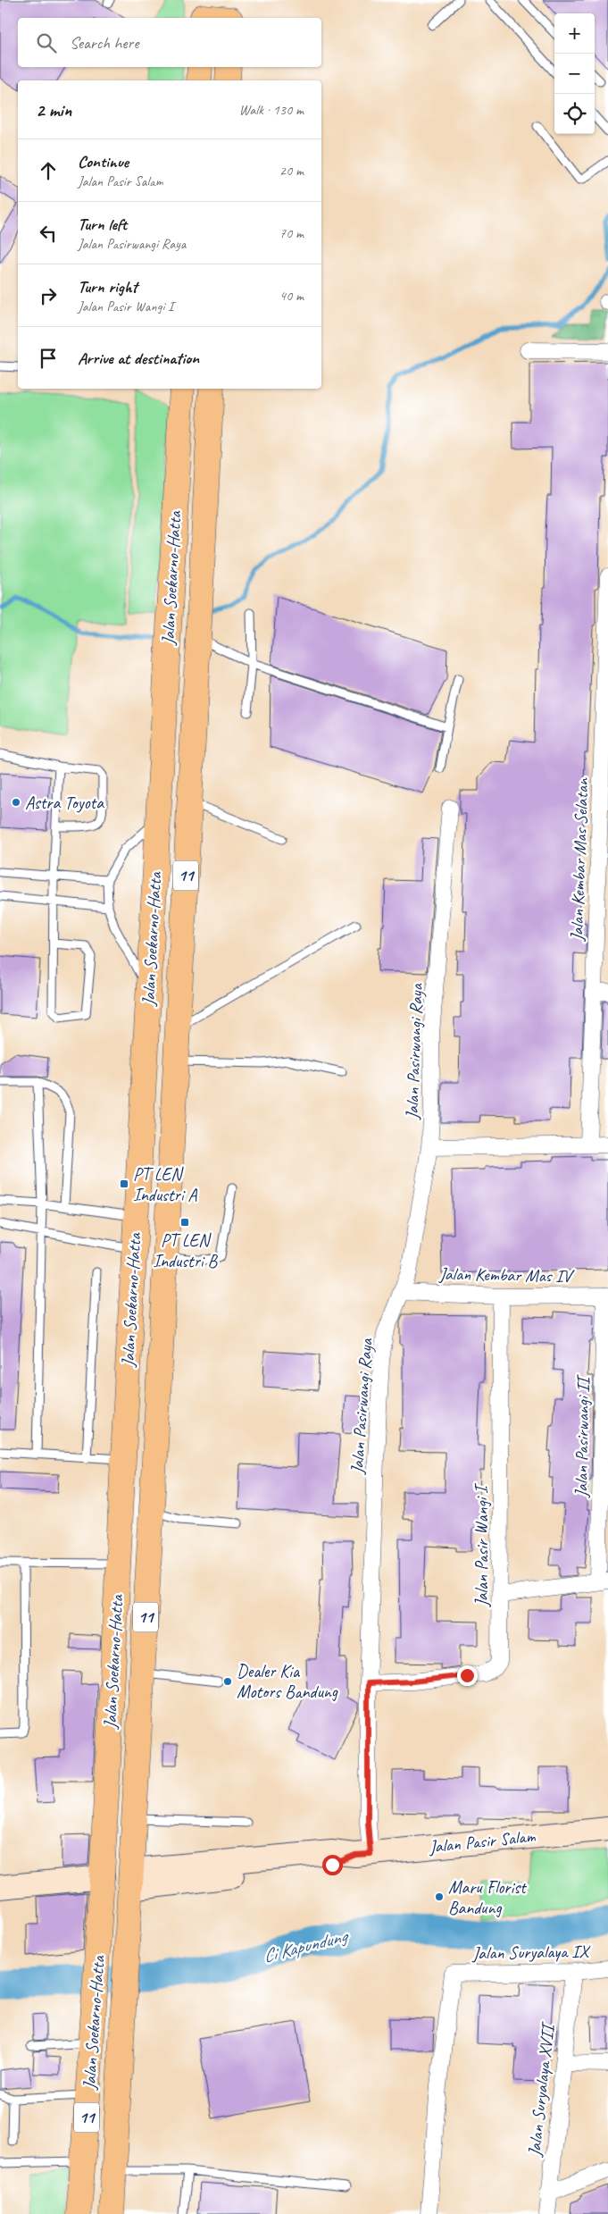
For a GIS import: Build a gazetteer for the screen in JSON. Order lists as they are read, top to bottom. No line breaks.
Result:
{"streets":{"highway":["Jalan Soekarno-Hatta","11"],"street":["Jalan Kembar Mas Selatan","Jalan Pasirwangi Raya","Jalan Kembar Mas IV","Jalan Pasirwangi II","Jalan Pasir Wangi I","Jalan Pasir Salam","Jalan Suryalaya IX","Jalan Suryalaya XVII"]},"crossings":[["Jalan Soekarno-Hatta","Jalan Pasir Salam"],["Jalan Pasirwangi Raya","Jalan Kembar Mas IV"],["Jalan Pasirwangi Raya","Jalan Pasir Wangi I"],["Jalan Pasirwangi Raya","Jalan Pasir Salam"],["Jalan Kembar Mas IV","Jalan Pasirwangi II"],["Jalan Kembar Mas IV","Jalan Pasir Wangi I"],["Jalan Suryalaya IX","Jalan Suryalaya XVII"]],"water":["Ci Kapundung"],"places":{"other":["Astra Toyota","Dealer Kia Motors Bandung","Maru Florist Bandung"],"transit":["PT LEN Industri A","PT LEN Industri B"]},"page":{"map_buttons":["+","−"],"search":"Search here","heading":["2 min","Walk · 130 m"],"list":[["Continue","Jalan Pasir Salam","20 m"],["Turn left","Jalan Pasirwangi Raya","70 m"],["Turn right","Jalan Pasir Wangi I","40 m"],"Arrive at destination"]}}
